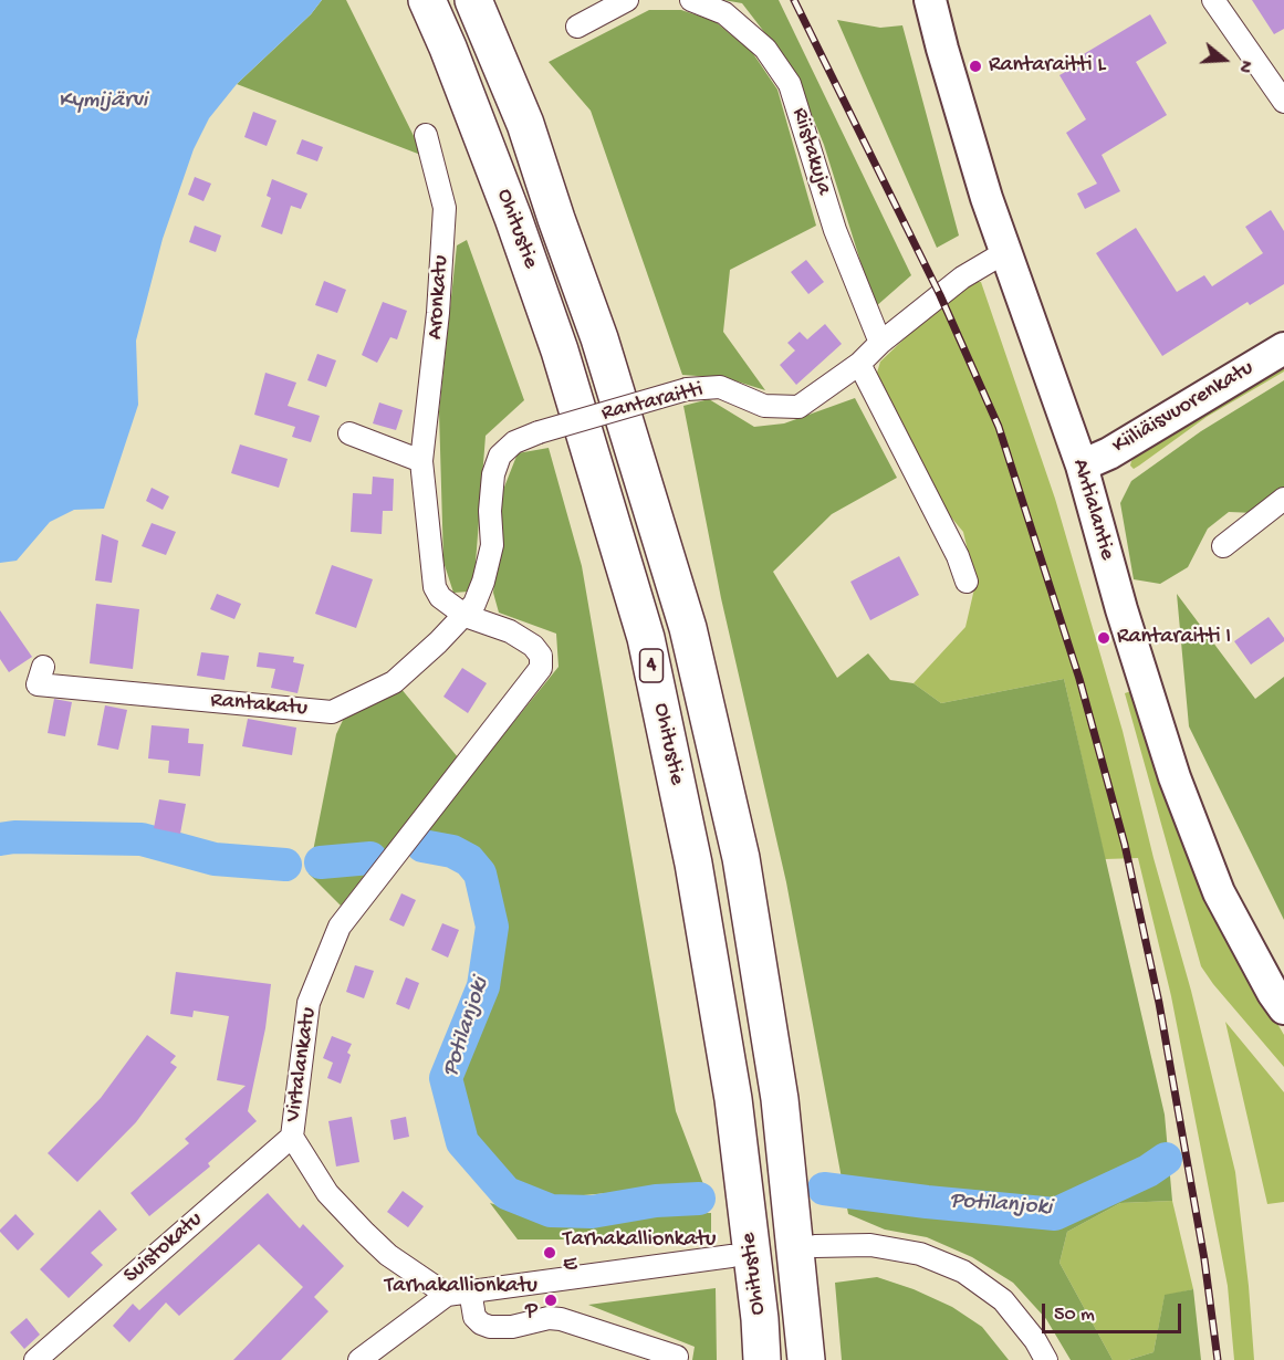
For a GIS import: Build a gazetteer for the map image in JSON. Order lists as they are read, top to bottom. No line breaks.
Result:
{"streets":{"highway":["Ohitustie","4"],"main road":["Kiiliäisvuorenkatu","Ahtialantie"],"street":["Riistakuja","Aronkatu","Rantaraitti","Rantakatu","Virtalankatu","Suistokatu"]},"crossings":[["Riistakuja","Rantaraitti"],["Aronkatu","Rantaraitti"],["Aronkatu","Rantakatu"],["Aronkatu","Virtalankatu"],["Rantaraitti","Ahtialantie"],["Rantaraitti","Rantakatu"],["Kiiliäisvuorenkatu","Ahtialantie"],["Virtalankatu","Suistokatu"]],"water":["Kymijärvi","Potilanjoki"],"places":["Rantaraitti L","Rantaraitti I","Tarhakallionkatu E","Tarhakallionkatu P"],"scale_bar":"50 m","north":"right"}
